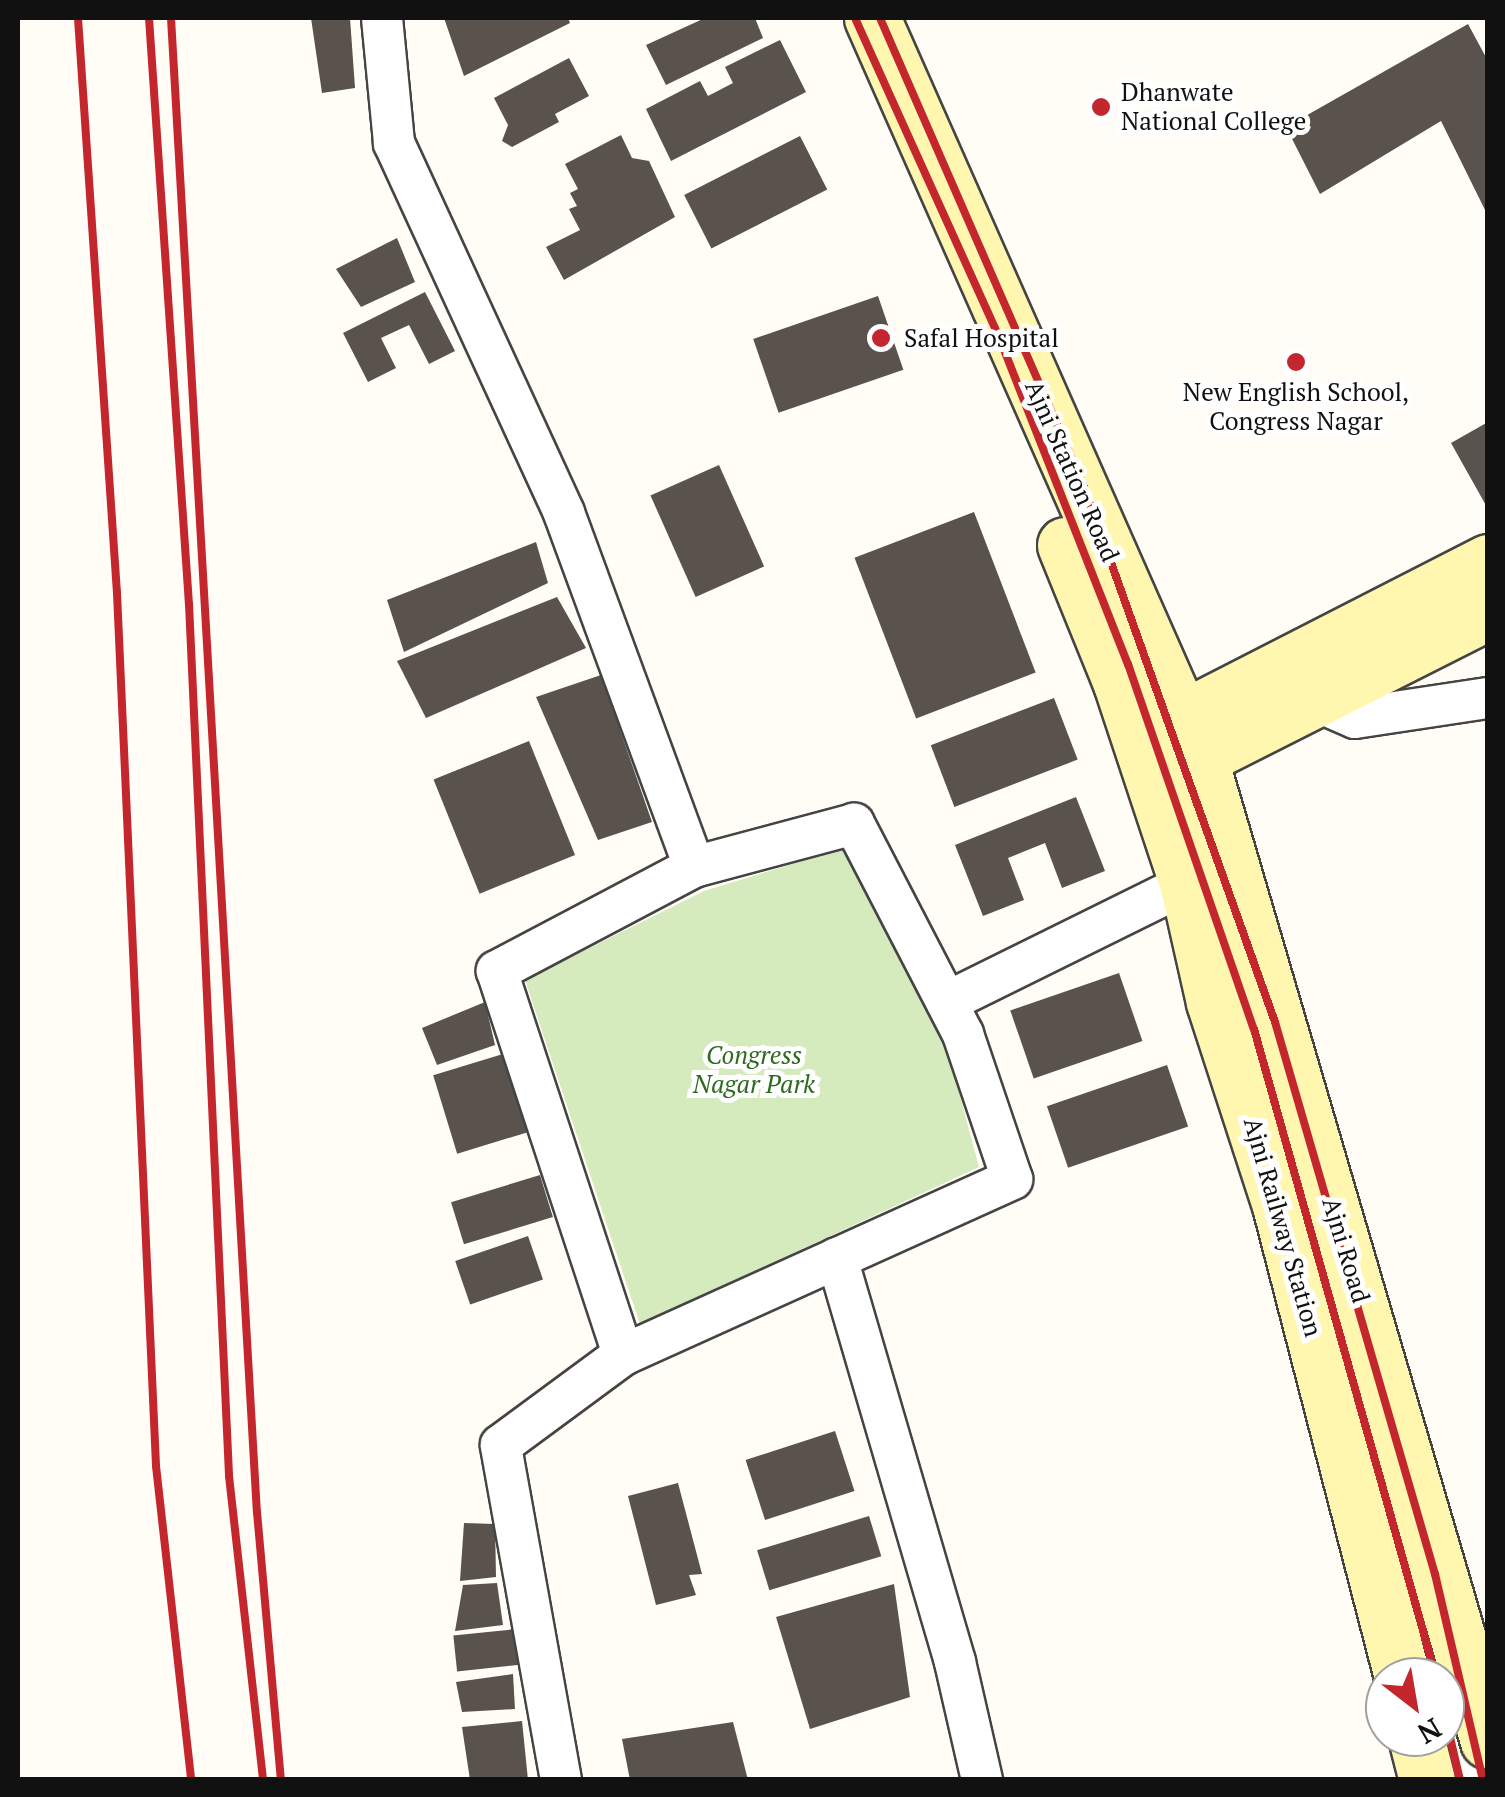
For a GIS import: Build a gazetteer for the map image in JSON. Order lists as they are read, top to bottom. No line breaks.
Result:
{"streets":{"main road":["Ajni Station Road","Ajni Railway Station","Ajni Road"]},"crossings":[["Ajni Station Road","Ajni Road"],["Ajni Railway Station","Ajni Road"]],"parks":["Congress Nagar Park"],"places":["Dhanwate National College","Safal Hospital","New English School, Congress Nagar"],"north":"bottom right"}
